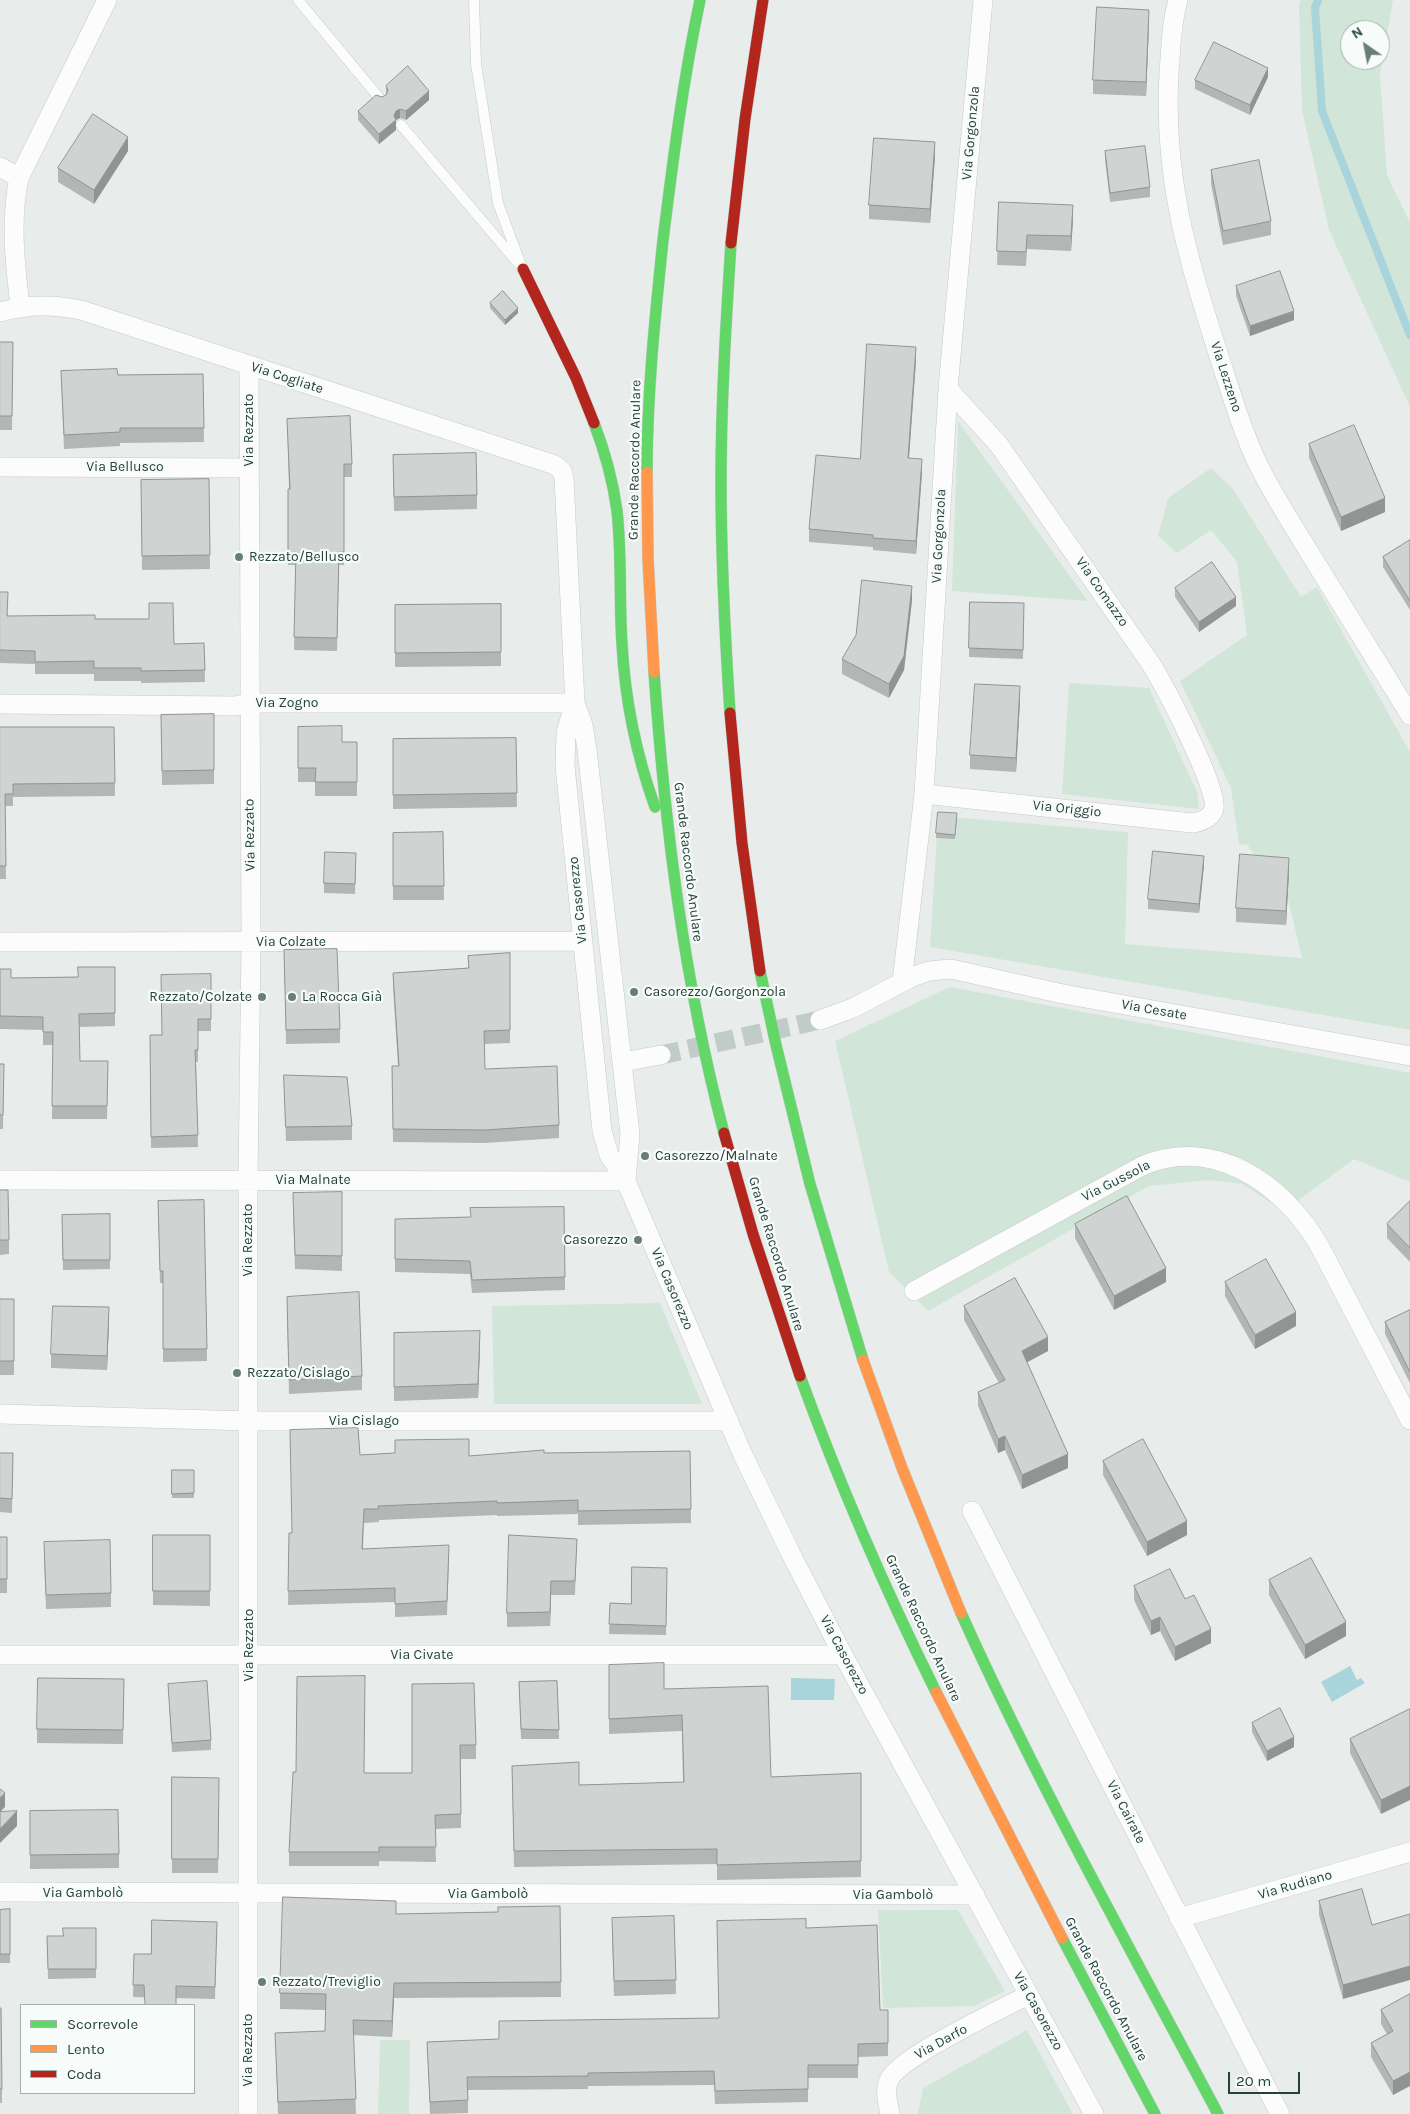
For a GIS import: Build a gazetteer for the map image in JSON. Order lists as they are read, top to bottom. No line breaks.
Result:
{"streets":{"highway":["Grande Raccordo Anulare"],"street":["Via Gorgonzola","Via Lezzeno","Via Cogliate","Via Rezzato","Via Bellusco","Via Comazzo","Via Zogno","Via Origgio","Via Casorezzo","Via Colzate","Via Cesate","Via Malnate","Via Gussola","Via Cislago","Via Civate","Via Cairate","Via Rudiano","Via Gambolò","Via Darfo"]},"crossings":[["Via Gorgonzola","Via Comazzo"],["Via Gorgonzola","Via Origgio"],["Via Gorgonzola","Via Cesate"],["Via Cogliate","Via Rezzato"],["Via Cogliate","Via Casorezzo"],["Via Rezzato","Via Bellusco"],["Via Rezzato","Via Zogno"],["Via Rezzato","Via Colzate"],["Via Rezzato","Via Malnate"],["Via Rezzato","Via Cislago"],["Via Rezzato","Via Civate"],["Via Rezzato","Via Gambolò"],["Via Comazzo","Via Origgio"],["Via Zogno","Via Casorezzo"],["Via Casorezzo","Via Colzate"],["Via Casorezzo","Via Malnate"],["Via Casorezzo","Via Cislago"],["Via Casorezzo","Via Civate"],["Via Casorezzo","Via Gambolò"],["Via Casorezzo","Via Darfo"],["Via Cairate","Via Rudiano"]],"places":["Rezzato/Bellusco","Casorezzo/Gorgonzola","Rezzato/Colzate","La Rocca Già","Casorezzo/Malnate","Casorezzo","Rezzato/Cislago","Rezzato/Treviglio"],"legend":["Scorrevole","Lento","Coda"],"scale_bar":"20 m","north":"top left"}
